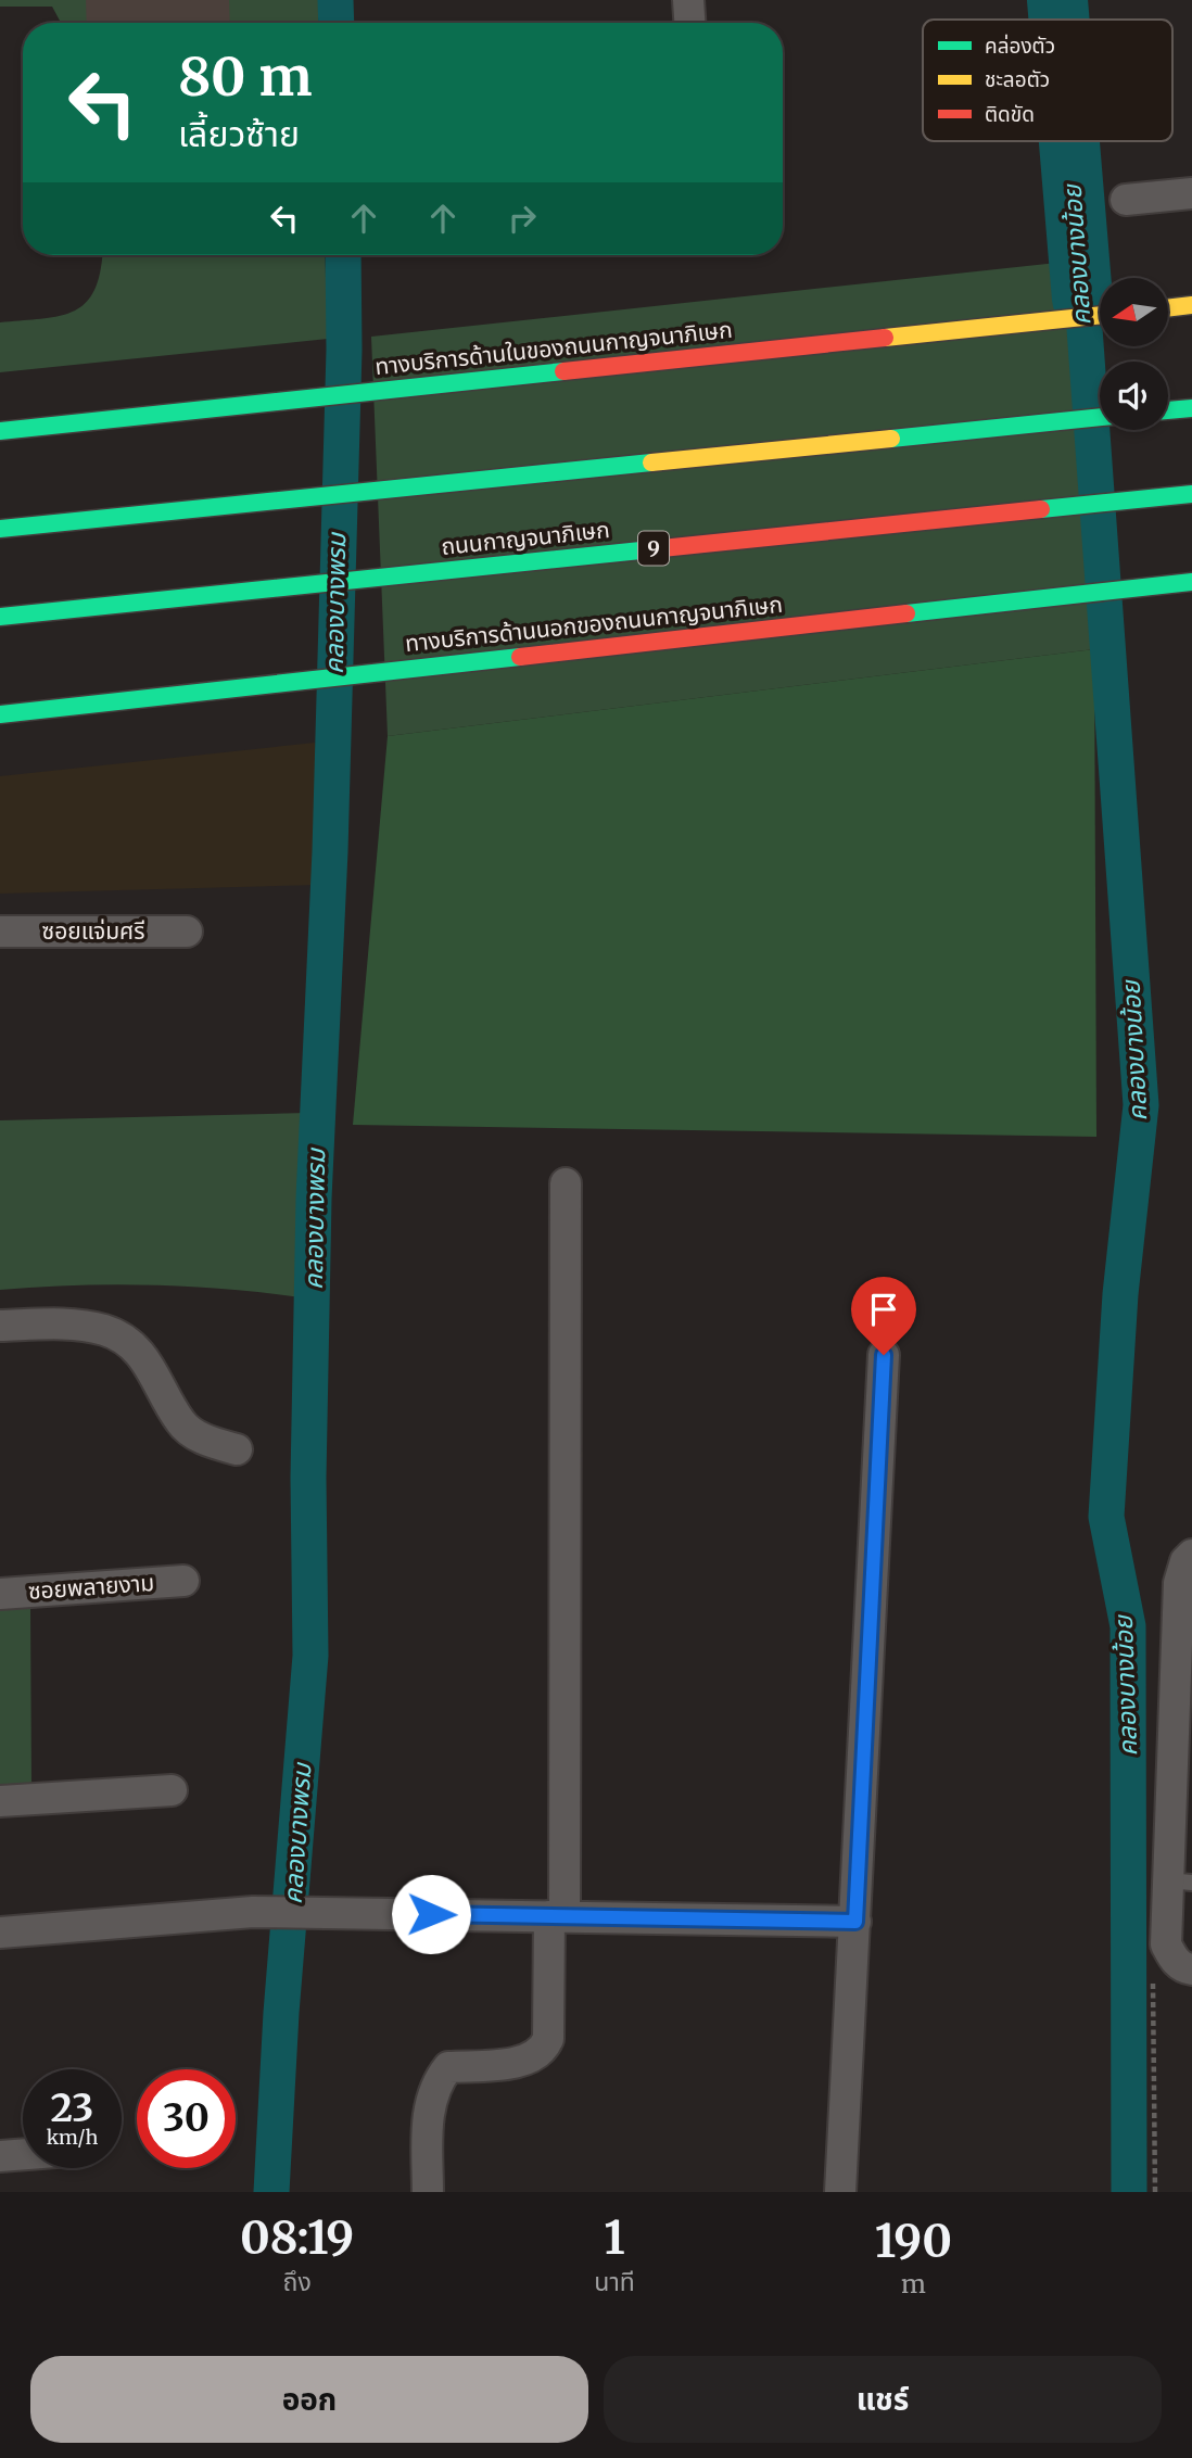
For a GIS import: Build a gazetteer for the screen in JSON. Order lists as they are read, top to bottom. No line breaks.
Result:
{"streets":{"main road":["ทางบริการด้านในของถนนกาญจนาภิเษก","ถนนกาญจนาภิเษก","9","ทางบริการด้านนอกของถนนกาญจนาภิเษก"],"street":["ซอยแจ่มศรี","ซอยพลายงาม"]},"water":["คลองบางน้อย","คลองบางพรม"],"legend":["คล่องตัว","ชะลอตัว","ติดขัด"],"north":"left","page":{"turn":["80 m","เลี้ยวซ้าย"],"speed":"23 km/h","limit":"30","eta":["08:19","ถึง","1","นาที","190","m"],"buttons":["ออก","แชร์"]}}
